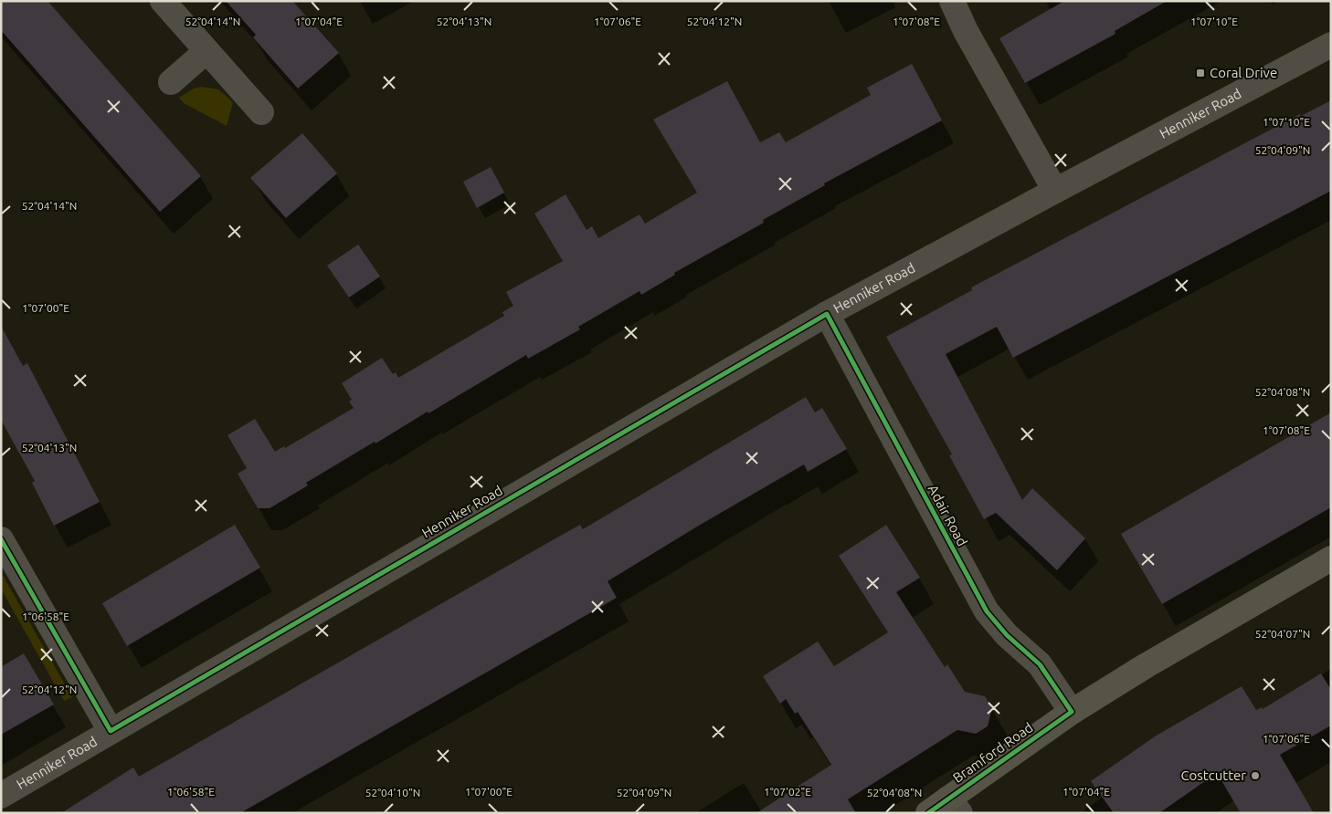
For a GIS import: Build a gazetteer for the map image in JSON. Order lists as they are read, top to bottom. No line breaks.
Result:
{"streets":{"main road":["Bramford Road"],"street":["Henniker Road","Adair Road"]},"crossings":[["Henniker Road","Adair Road"],["Adair Road","Bramford Road"]],"places":{"transit":["Coral Drive"],"other":["Costcutter"]},"coordinates":["52°04'14\"N","52°04'13\"N","52°04'12\"N","1°07'08\"E","1°07'10\"E","1°07'04\"E","1°07'06\"E","52°04'09\"N","1°07'00\"E","52°04'08\"N","1°06'58\"E","52°04'07\"N","1°07'02\"E","52°04'10\"N"]}
